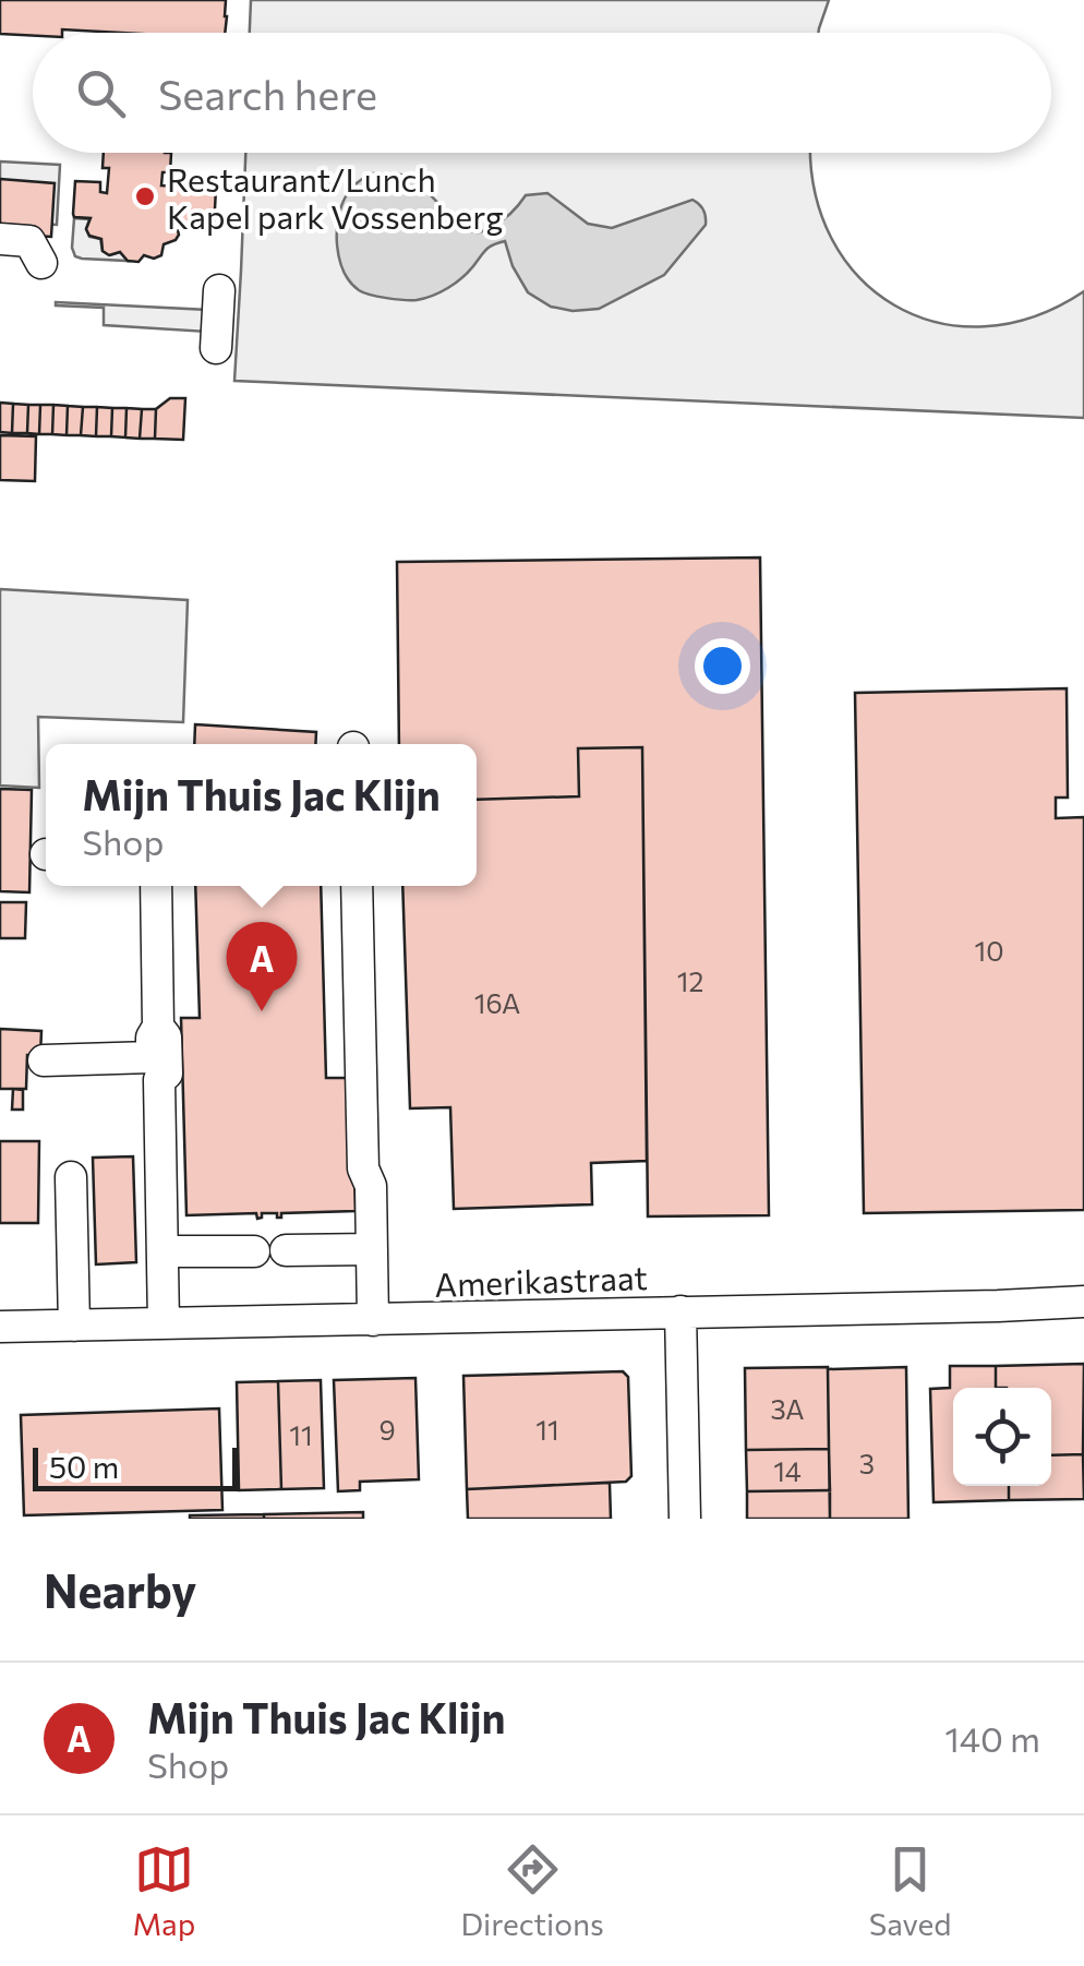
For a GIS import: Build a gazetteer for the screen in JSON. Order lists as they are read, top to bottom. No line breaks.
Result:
{"streets":{"street":["Amerikastraat"]},"places":["Restaurant/Lunch Kapel park Vossenberg"],"house_numbers":["10","12","16A","3A","9","11","11","3","14"],"scale_bar":"50 m","page":{"search":"Search here","popup":["Mijn Thuis Jac Klijn","Shop"],"pins":"A","scale":"50 m","heading":"Nearby","list":[{"mark":"A","name":"Mijn Thuis Jac Klijn","note":"Shop","value":"140 m"}],"nav":["Map","Directions","Saved"]}}
